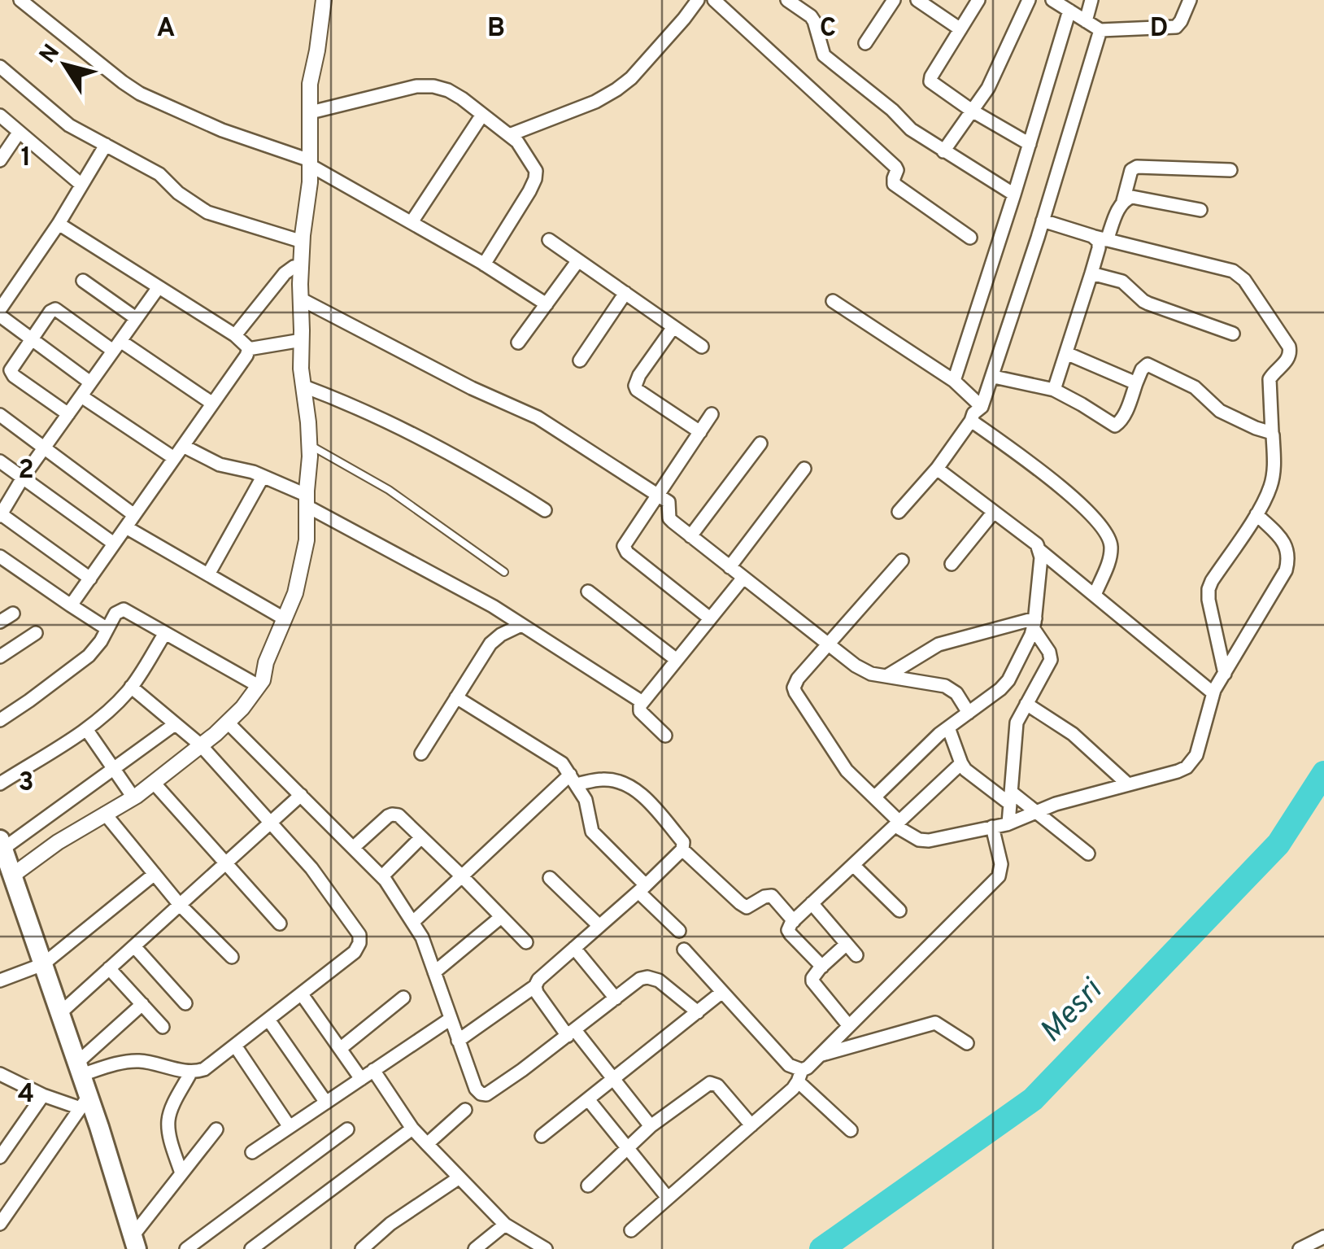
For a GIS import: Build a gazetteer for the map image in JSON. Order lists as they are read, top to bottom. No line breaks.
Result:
{"water":["Mesri"],"north":"top left","grid":{"columns":["A","B","C","D"],"rows":["1","2","3","4"]}}
